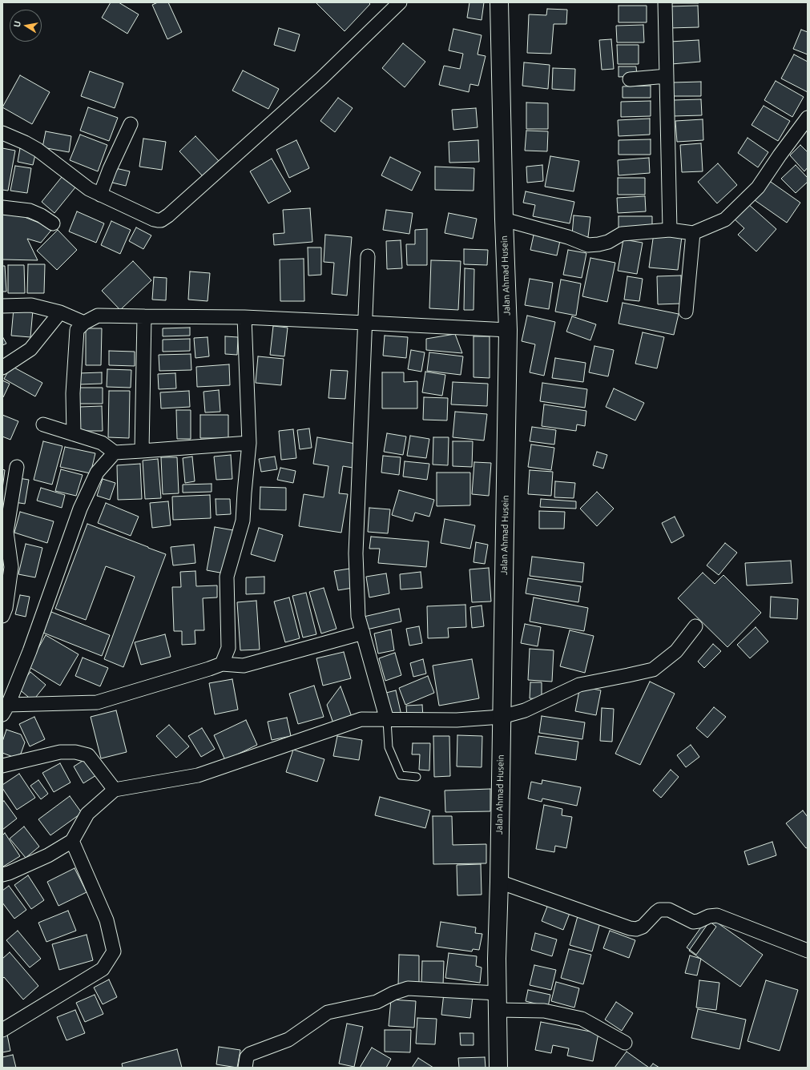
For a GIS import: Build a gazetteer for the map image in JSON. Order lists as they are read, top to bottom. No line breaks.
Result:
{"streets":{"main road":["Jalan Ahmad Husein"]},"north":"left"}
